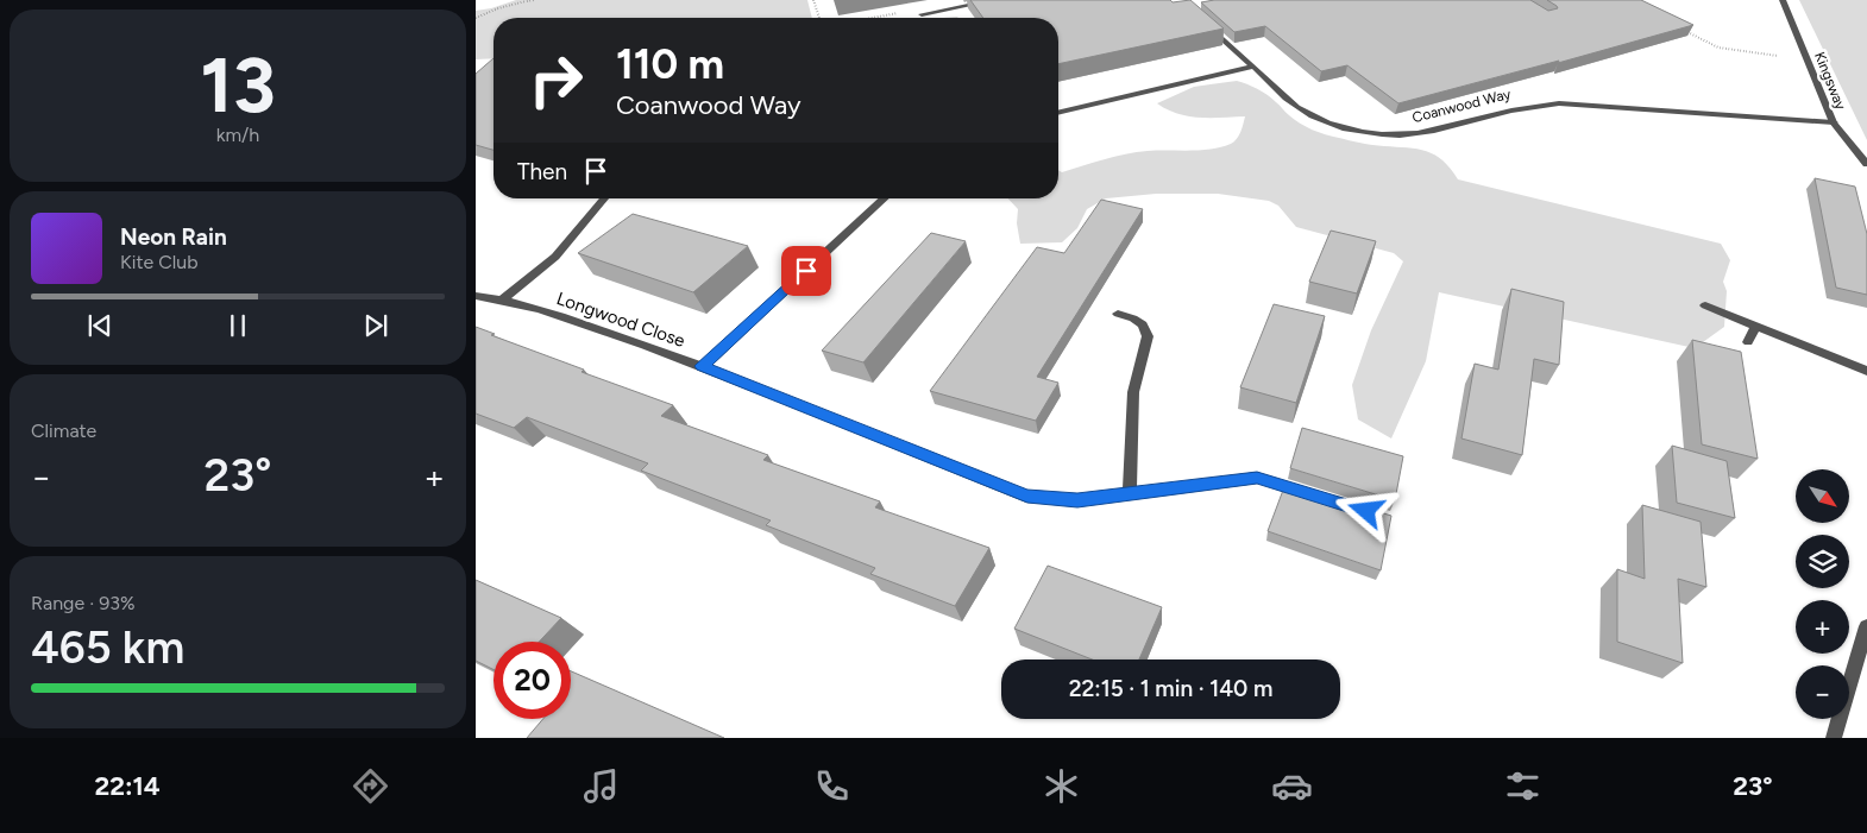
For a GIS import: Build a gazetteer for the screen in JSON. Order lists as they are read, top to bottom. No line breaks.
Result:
{"streets":{"street":["Kingsway","Coanwood Way","Longwood Close"]},"crossings":[["Kingsway","Coanwood Way"]],"north":"bottom right","page":{"tile":[["13","km/h"],"Climate",["Range · 93%","465 km"]],"turn":["110 m","Coanwood Way"],"then":"Then","song":["Neon Rain","Kite Club"],"heat":["−","23°","+"],"map_buttons":["+","−"],"limit":"20","trip":"22:15 · 1 min · 140 m","tabs":["22:14","23°"]}}
